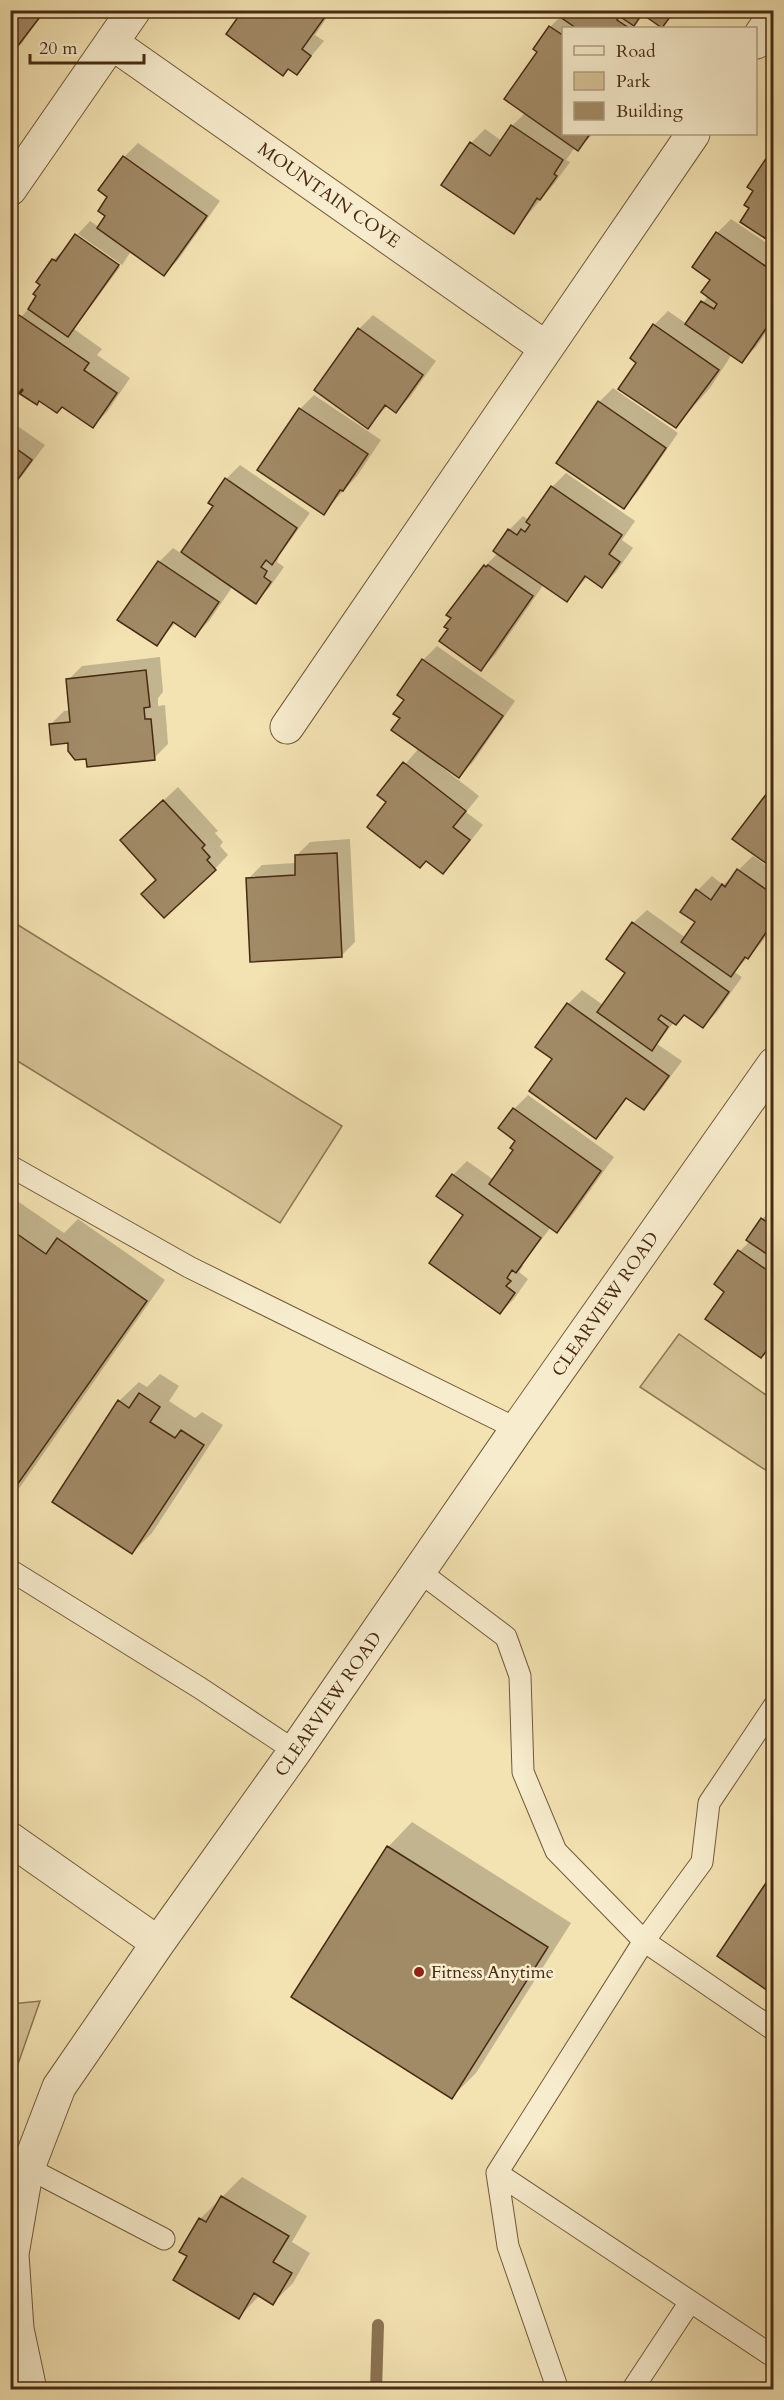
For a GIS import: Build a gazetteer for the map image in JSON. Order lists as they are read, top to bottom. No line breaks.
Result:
{"streets":{"street":["MOUNTAIN COVE","CLEARVIEW ROAD"]},"places":["Fitness Anytime"],"legend":["Road","Park","Building"],"scale_bar":"20 m"}
